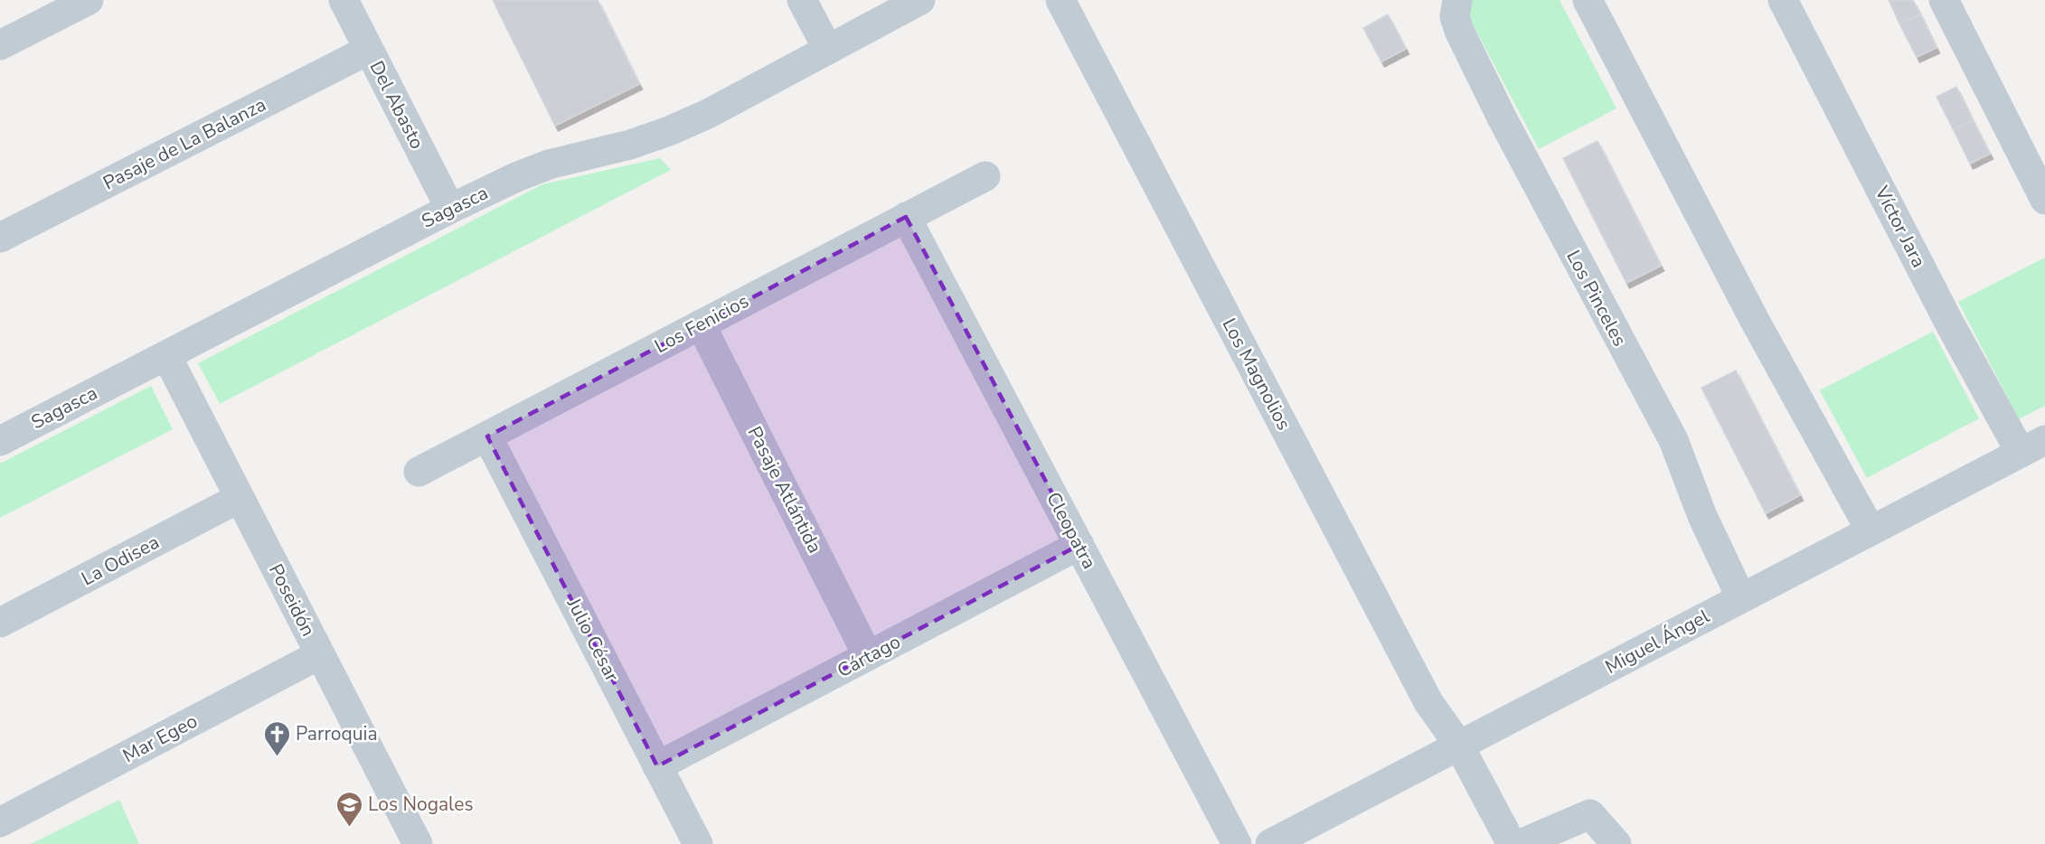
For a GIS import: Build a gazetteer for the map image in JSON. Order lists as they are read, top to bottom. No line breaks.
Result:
{"streets":{"street":["Del Abasto","Pasaje de La Balanza","Sagasca","Víctor Jara","Los Pinceles","Los Fenicios","Los Magnolios","Pasaje Atlántida","Cleopatra","La Odisea","Poseidón","Julio César","Miguel Ángel","Cártago","Mar Egeo"]},"crossings":[["Del Abasto","Pasaje de La Balanza"],["Del Abasto","Sagasca"],["Sagasca","Poseidón"],["Víctor Jara","Miguel Ángel"],["Los Pinceles","Miguel Ángel"],["Los Fenicios","Pasaje Atlántida"],["Los Fenicios","Cleopatra"],["Los Fenicios","Julio César"],["Los Magnolios","Miguel Ángel"],["Pasaje Atlántida","Cártago"],["Cleopatra","Cártago"],["La Odisea","Poseidón"],["Poseidón","Mar Egeo"],["Julio César","Cártago"]],"places":{"church":["Parroquia"],"school or university":["Los Nogales"]}}
